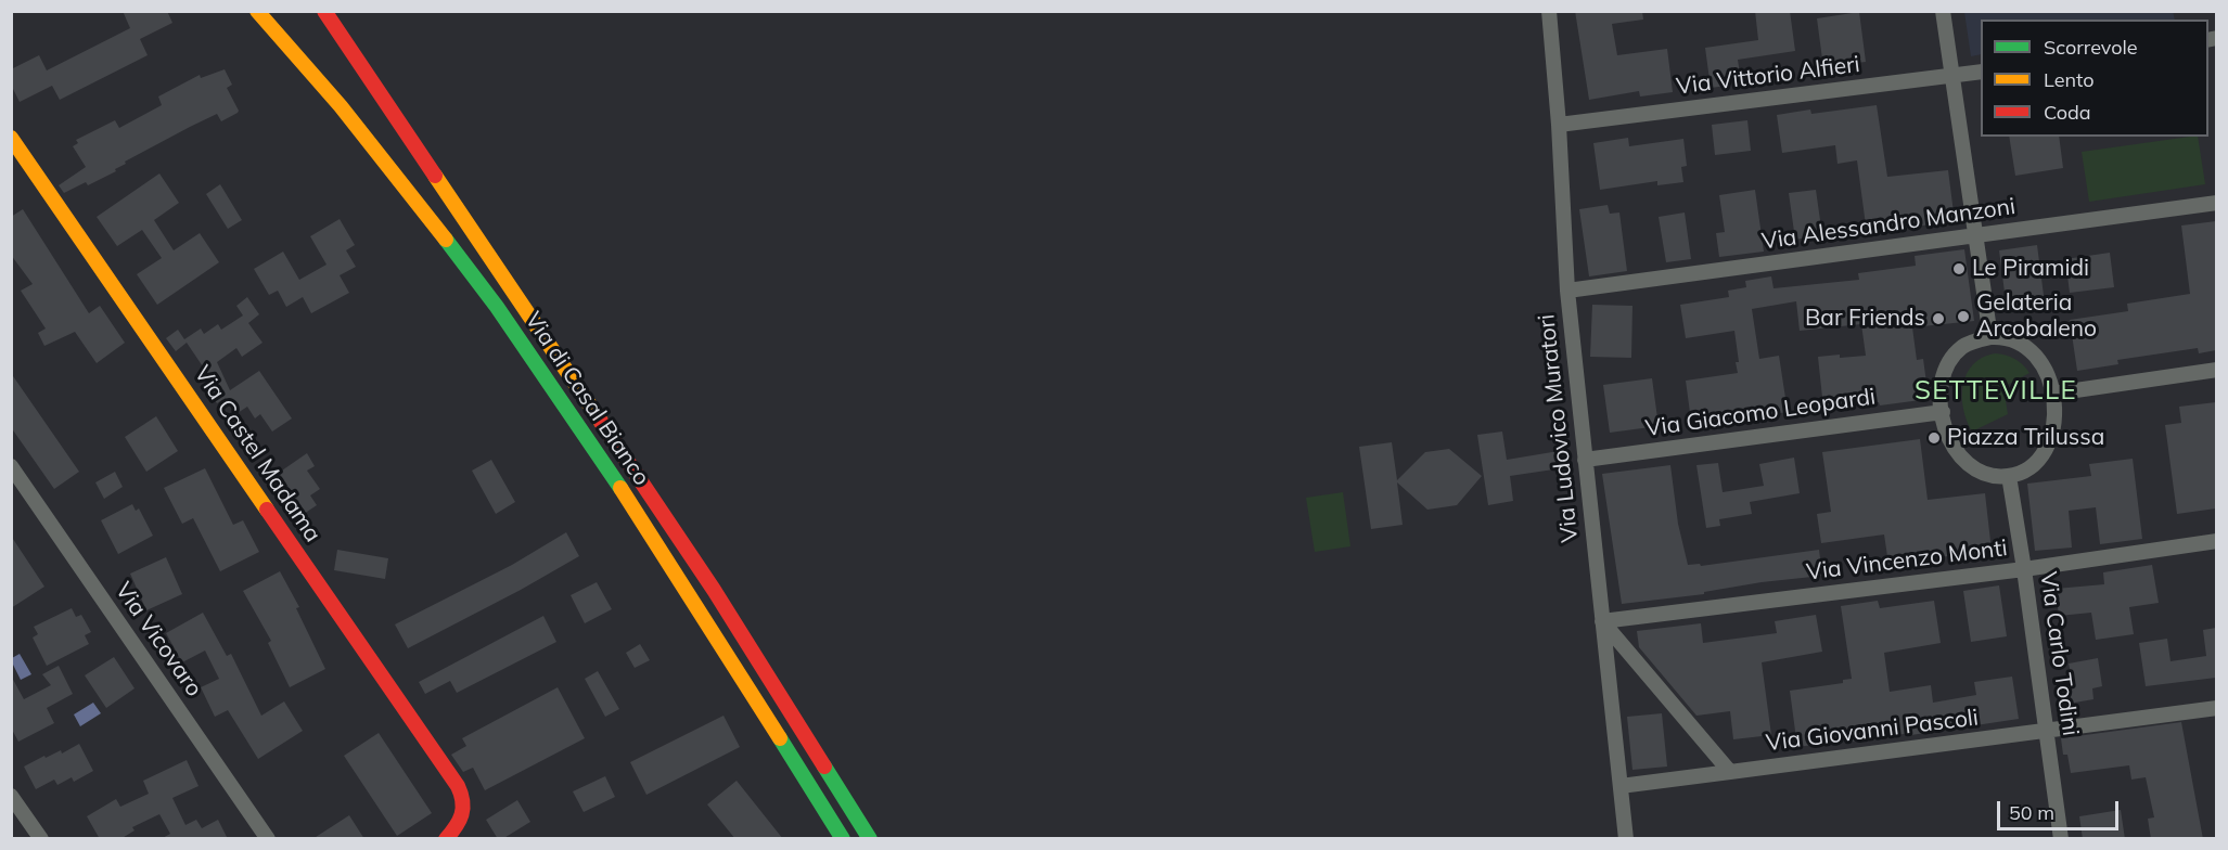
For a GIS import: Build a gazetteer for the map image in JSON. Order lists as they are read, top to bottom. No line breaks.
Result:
{"streets":{"main road":["Via di Casal Bianco","Via Castel Madama"],"street":["Via Vittorio Alfieri","Via Alessandro Manzoni","Via Giacomo Leopardi","Via Ludovico Muratori","Via Vincenzo Monti","Via Vicovaro","Via Carlo Todini","Via Giovanni Pascoli"]},"crossings":[["Via Vittorio Alfieri","Via Ludovico Muratori"],["Via Alessandro Manzoni","Via Ludovico Muratori"],["Via Giacomo Leopardi","Via Ludovico Muratori"],["Via Giacomo Leopardi","Via Carlo Todini"],["Via Ludovico Muratori","Via Vincenzo Monti"],["Via Ludovico Muratori","Via Giovanni Pascoli"],["Via Vincenzo Monti","Via Carlo Todini"],["Via Carlo Todini","Via Giovanni Pascoli"]],"districts":["SETTEVILLE"],"places":["Le Piramidi","Gelateria Arcobaleno","Bar Friends","Piazza Trilussa"],"legend":["Scorrevole","Lento","Coda"],"scale_bar":"50 m"}
